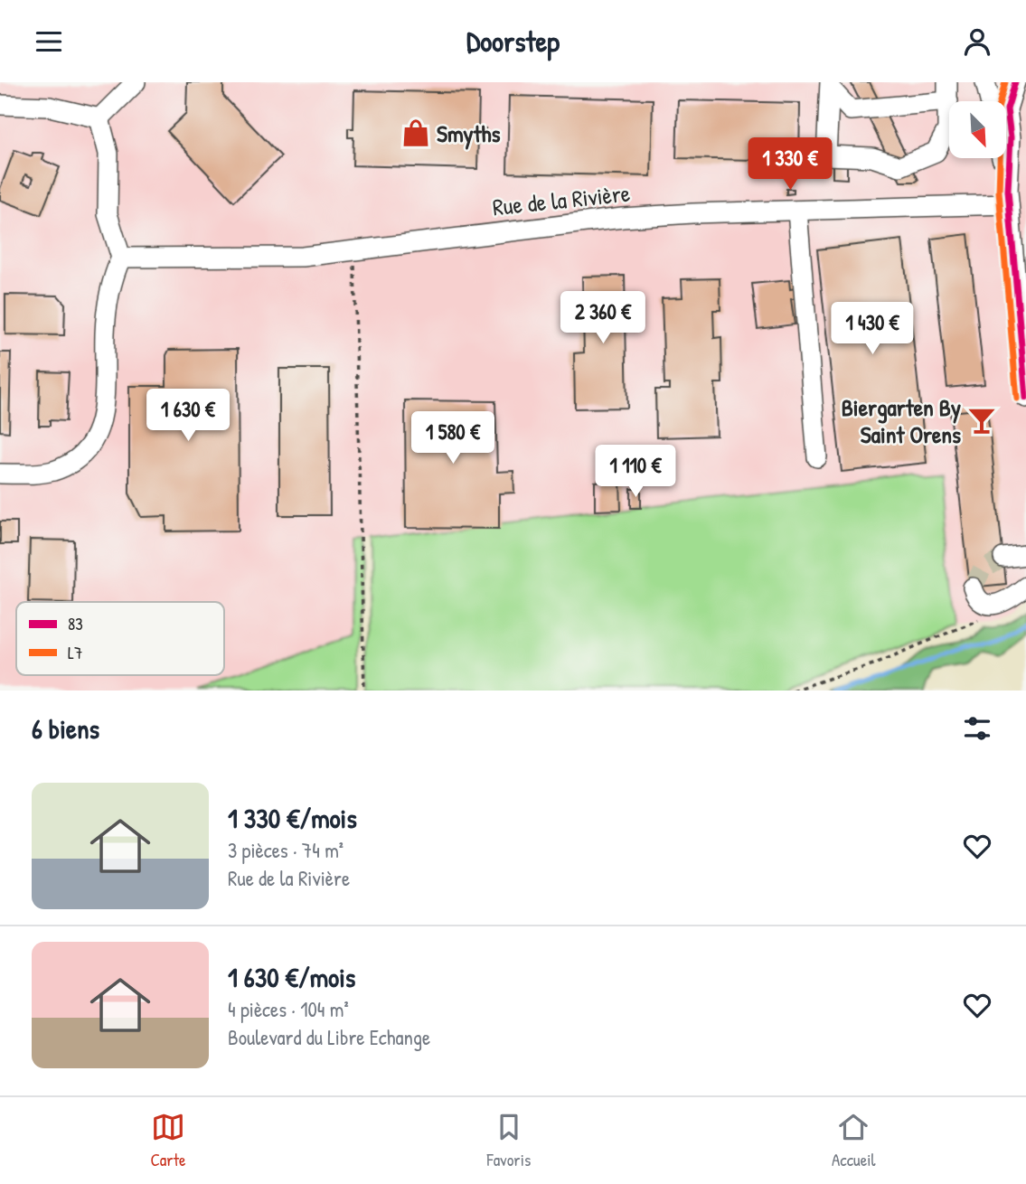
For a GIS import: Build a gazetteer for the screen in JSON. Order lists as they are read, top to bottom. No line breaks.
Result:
{"streets":{"street":["Rue de la Rivière"]},"places":{"shop":["Smyths"],"bar":["Biergarten By Saint Orens"]},"lines":["transit line 83","transit line L7"],"legend":["83","L7"],"north":"bottom right","page":{"header":"Doorstep","price":["1 330 €","2 360 €","1 430 €","1 630 €","1 580 €","1 110 €"],"heading":"6 biens","list":[{"name":"1 330 €/mois","note":"3 pièces · 74 m² · Rue de la Rivière"},{"name":"1 630 €/mois","note":"4 pièces · 104 m² · Boulevard du Libre Echange"}],"tabs":["Carte","Favoris","Accueil"]}}
